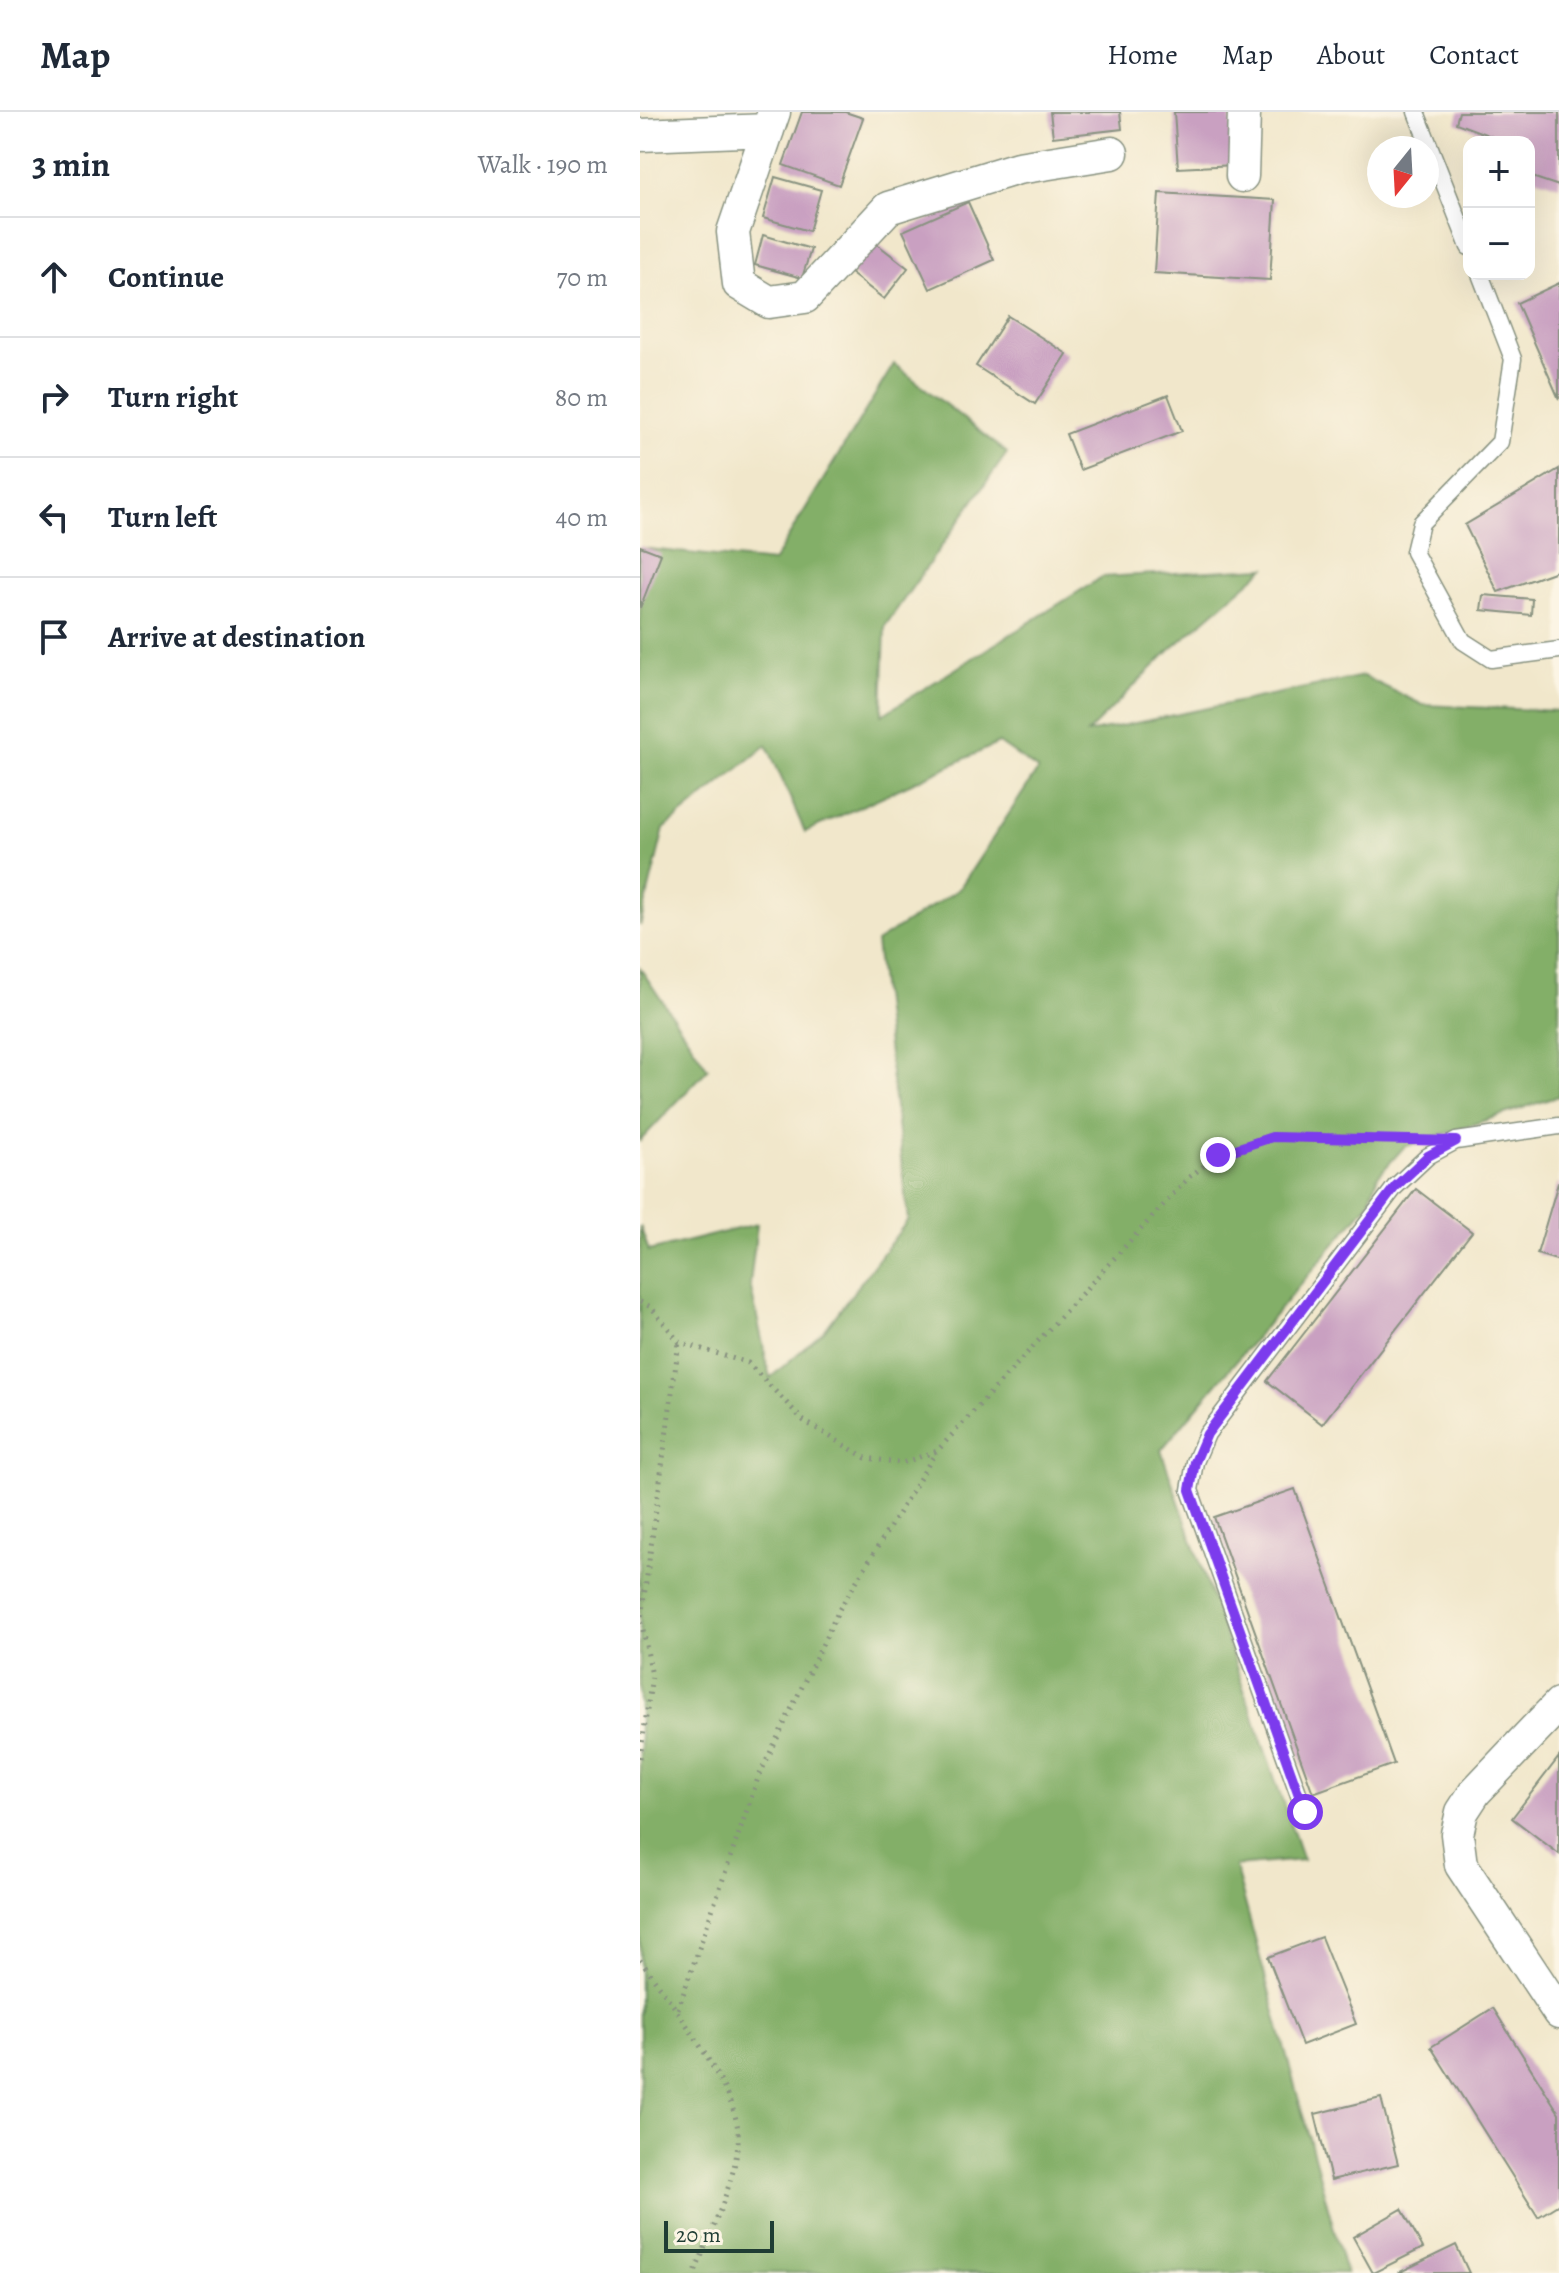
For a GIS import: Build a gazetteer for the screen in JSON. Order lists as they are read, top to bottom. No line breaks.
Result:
{"scale_bar":"20 m","north":"bottom","page":{"header":"Map","nav":["Home","Map","About","Contact"],"heading":["3 min","Walk · 190 m"],"map_buttons":["+","−"],"list":[["Continue","70 m"],["Turn right","80 m"],["Turn left","40 m"],"Arrive at destination"],"scale":"20 m"}}
